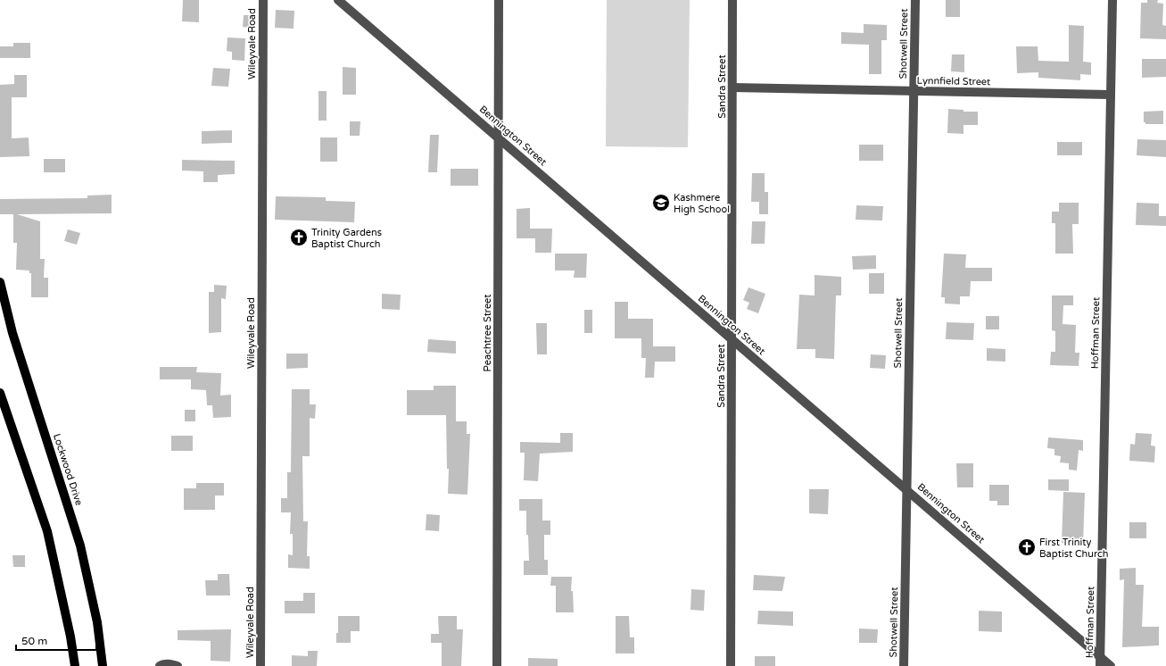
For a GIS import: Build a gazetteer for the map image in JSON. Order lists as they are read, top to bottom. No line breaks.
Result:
{"streets":{"main road":["Lockwood Drive"],"street":["Wileyvale Road","Shotwell Street","Lynnfield Street","Sandra Street","Bennington Street","Peachtree Street","Hoffman Street"]},"crossings":[["Shotwell Street","Lynnfield Street"],["Shotwell Street","Bennington Street"],["Lynnfield Street","Sandra Street"],["Lynnfield Street","Hoffman Street"],["Sandra Street","Bennington Street"],["Bennington Street","Peachtree Street"],["Bennington Street","Hoffman Street"]],"places":{"school or university":["Kashmere High School"],"church":["Trinity Gardens Baptist Church","First Trinity Baptist Church"]},"scale_bar":"50 m"}
